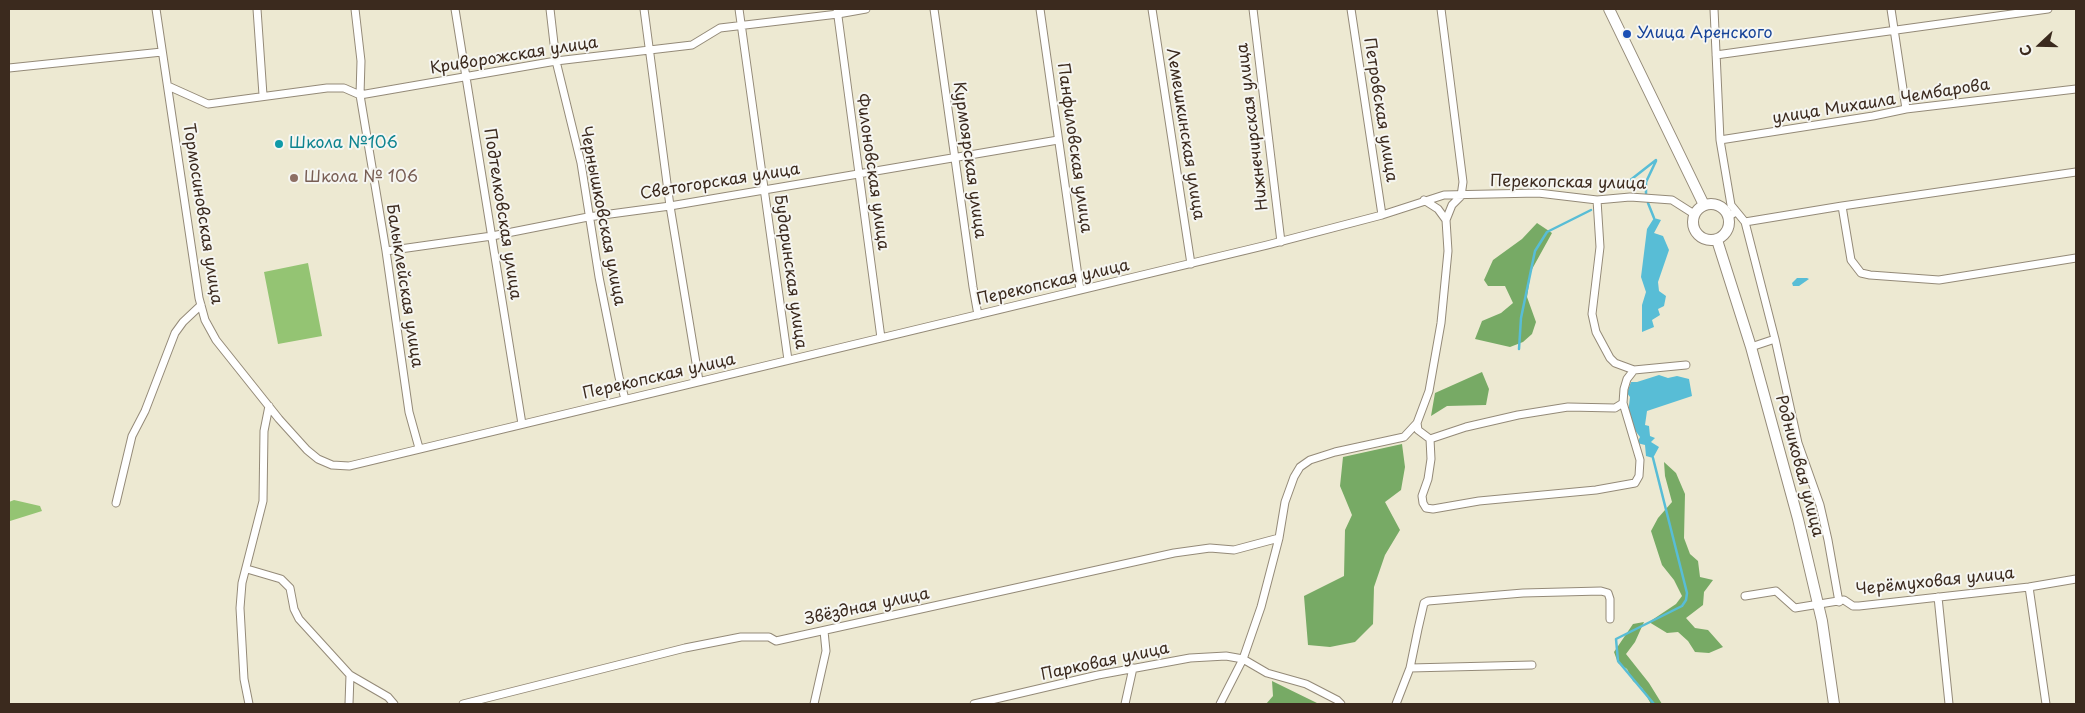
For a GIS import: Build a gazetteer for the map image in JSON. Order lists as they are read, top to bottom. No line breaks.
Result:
{"streets":{"main road":["Родниковая улица"],"street":["Криворожская улица","улица Михаила Чембарова","Петровская улица","Нижнечирская улица","Лемешкинская улица","Панфиловская улица","Курмоярская улица","Филоновская улица","Светогорская улица","Перекопская улица","Тормосиновская улица","Подтелковская улица","Чернышковская улица","Бударинская улица","Балыклейская улица","Черёмуховая улица","Звёздная улица","Парковая улица"]},"crossings":[["Криворожская улица","Филоновская улица"],["Криворожская улица","Тормосиновская улица"],["Криворожская улица","Подтелковская улица"],["Криворожская улица","Чернышковская улица"],["Криворожская улица","Бударинская улица"],["Криворожская улица","Балыклейская улица"],["улица Михаила Чембарова","Родниковая улица"],["Петровская улица","Перекопская улица"],["Нижнечирская улица","Перекопская улица"],["Лемешкинская улица","Перекопская улица"],["Панфиловская улица","Светогорская улица"],["Панфиловская улица","Перекопская улица"],["Курмоярская улица","Светогорская улица"],["Курмоярская улица","Перекопская улица"],["Филоновская улица","Светогорская улица"],["Филоновская улица","Перекопская улица"],["Светогорская улица","Подтелковская улица"],["Светогорская улица","Чернышковская улица"],["Светогорская улица","Бударинская улица"],["Светогорская улица","Балыклейская улица"],["Перекопская улица","Тормосиновская улица"],["Перекопская улица","Подтелковская улица"],["Перекопская улица","Чернышковская улица"],["Перекопская улица","Бударинская улица"],["Перекопская улица","Балыклейская улица"],["Перекопская улица","Родниковая улица"],["Тормосиновская улица","Балыклейская улица"],["Родниковая улица","Черёмуховая улица"]],"places":["Улица Аренского","Школа №106","Школа № 106"],"north":"left"}
